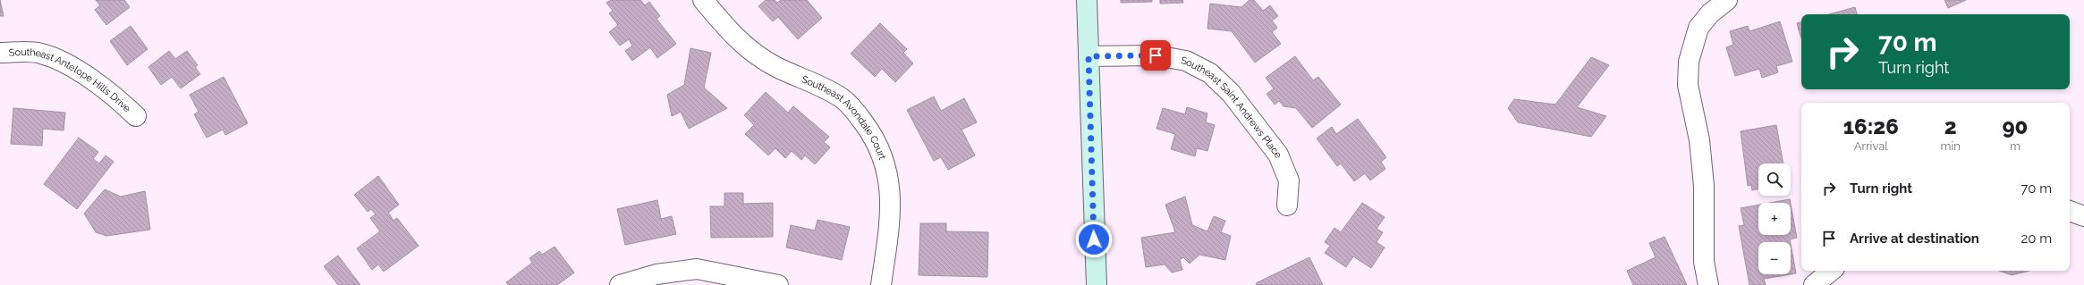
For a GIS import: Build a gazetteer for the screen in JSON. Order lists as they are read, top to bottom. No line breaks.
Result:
{"streets":{"street":["Southeast Antelope Hills Drive","Southeast Saint Andrews Place","Southeast Avondale Court"]},"page":{"turn":["70 m","Turn right"],"eta":["16:26","Arrival","2","min","90","m"],"map_buttons":["+","−"],"list":[{"name":"Turn right","value":"70 m"},{"name":"Arrive at destination","value":"20 m"}]}}
